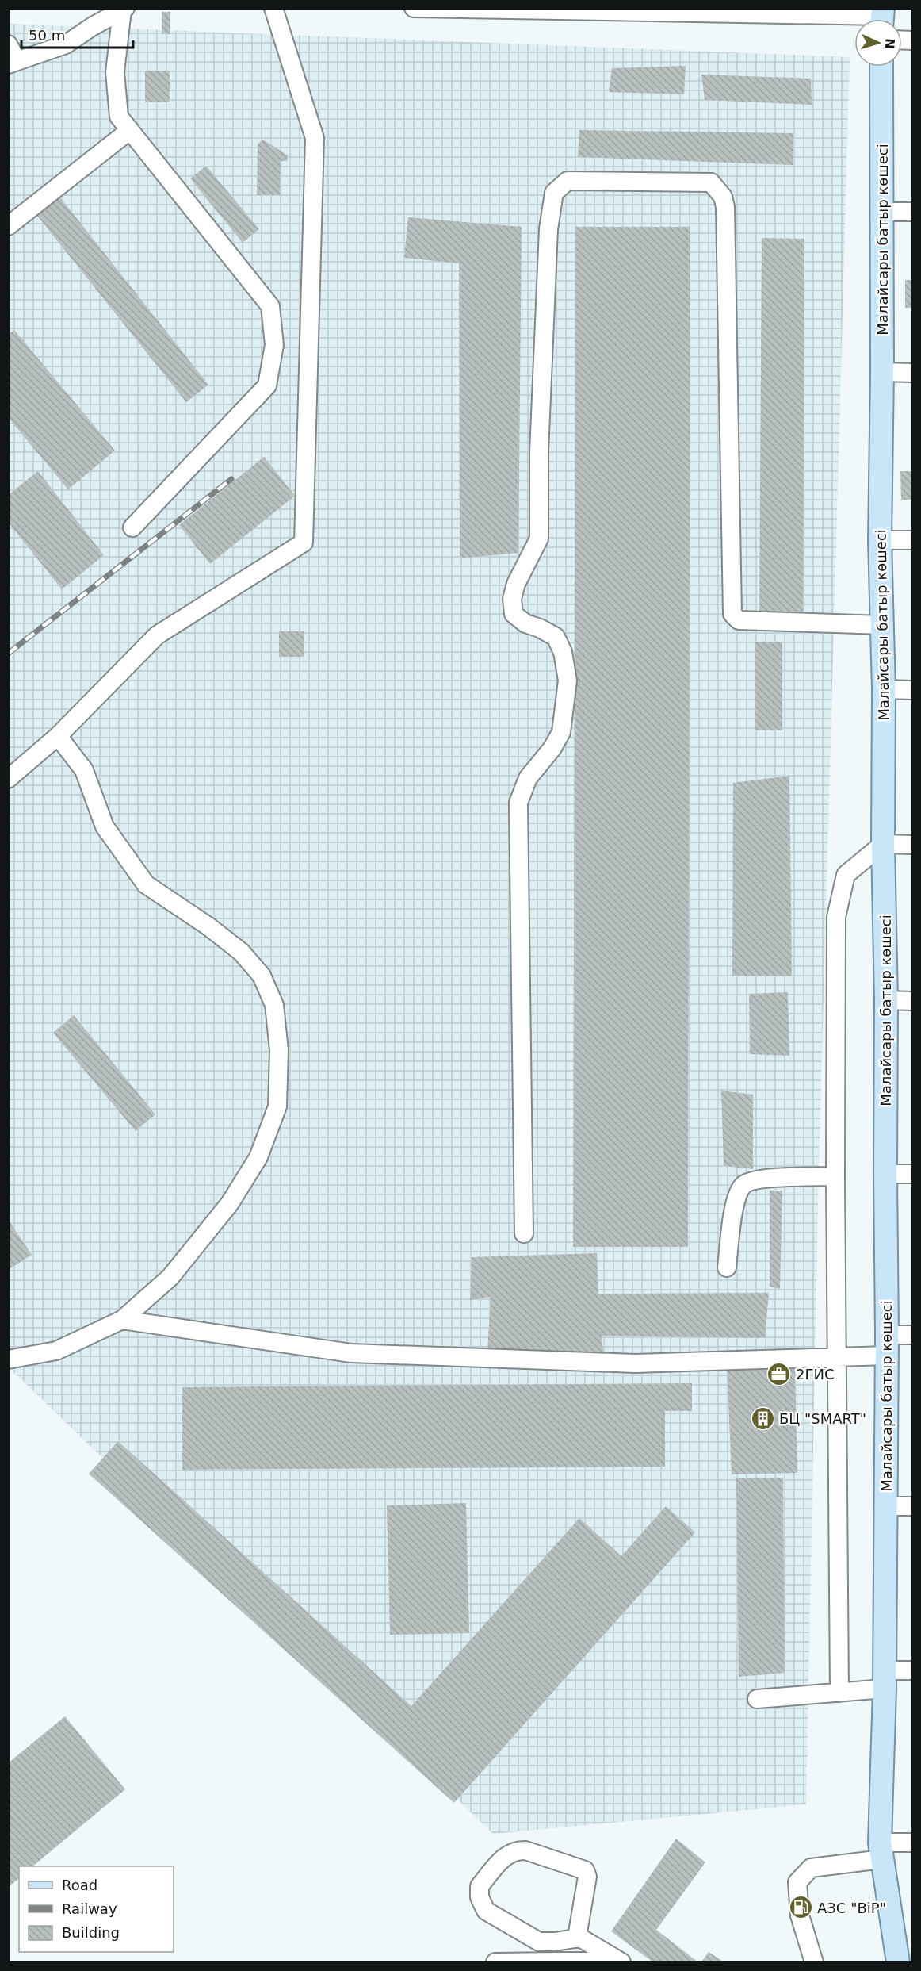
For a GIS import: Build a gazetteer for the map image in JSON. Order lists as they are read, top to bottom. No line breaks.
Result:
{"streets":{"main road":["Малайсары батыр көшесі"]},"places":{"office":["2ГИС"],"building":["БЦ \"SMART\""],"fuel station":["АЗС \"BiP\""]},"legend":["Road","Railway","Building"],"scale_bar":"50 m","north":"right"}
